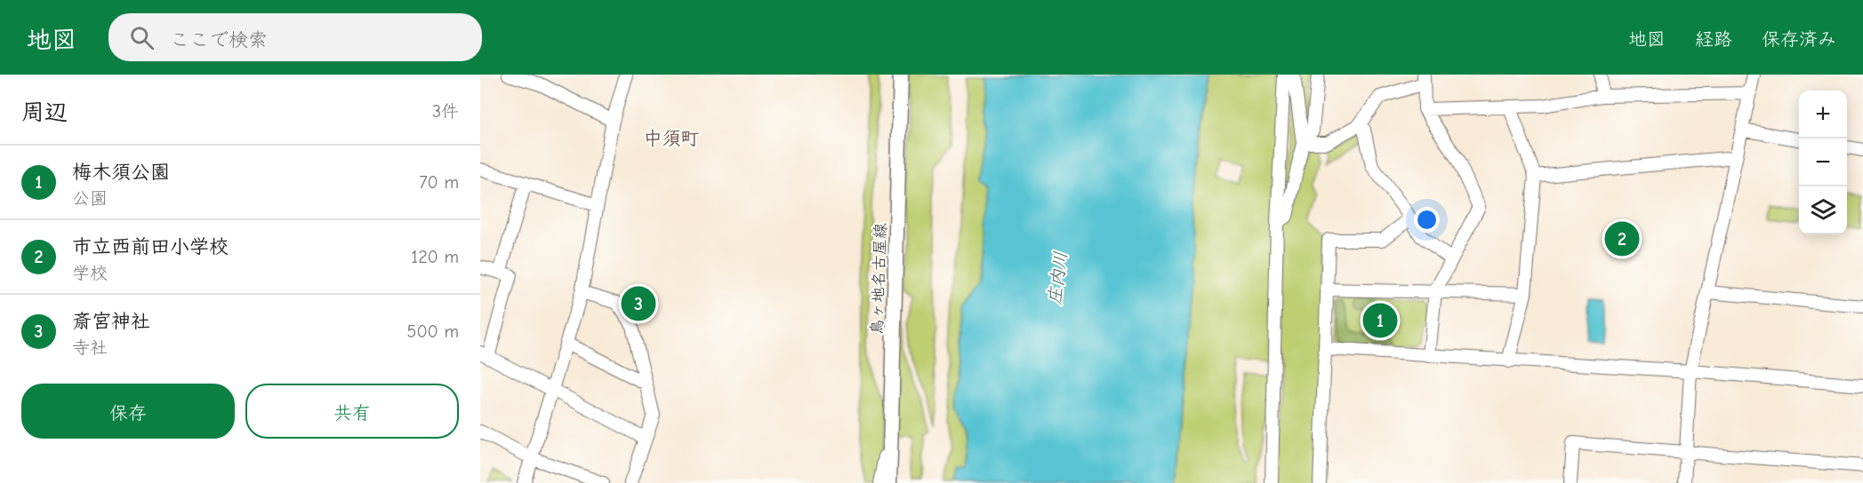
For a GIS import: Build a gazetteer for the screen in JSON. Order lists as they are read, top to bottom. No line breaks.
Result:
{"streets":{"main road":["鳥ヶ地名古屋線"]},"districts":["中須町"],"water":["庄内川"],"page":{"header":"地図","search":"ここで検索","nav":["地図","経路","保存済み"],"heading":["周辺","3件"],"map_buttons":["+","−"],"list":[{"mark":"1","name":"梅木須公園","note":"公園","value":"70 m"},{"mark":"2","name":"市立西前田小学校","note":"学校","value":"120 m"},{"mark":"3","name":"斎宮神社","note":"寺社","value":"500 m"}],"pins":["2","3","1"],"buttons":["保存","共有"]}}
